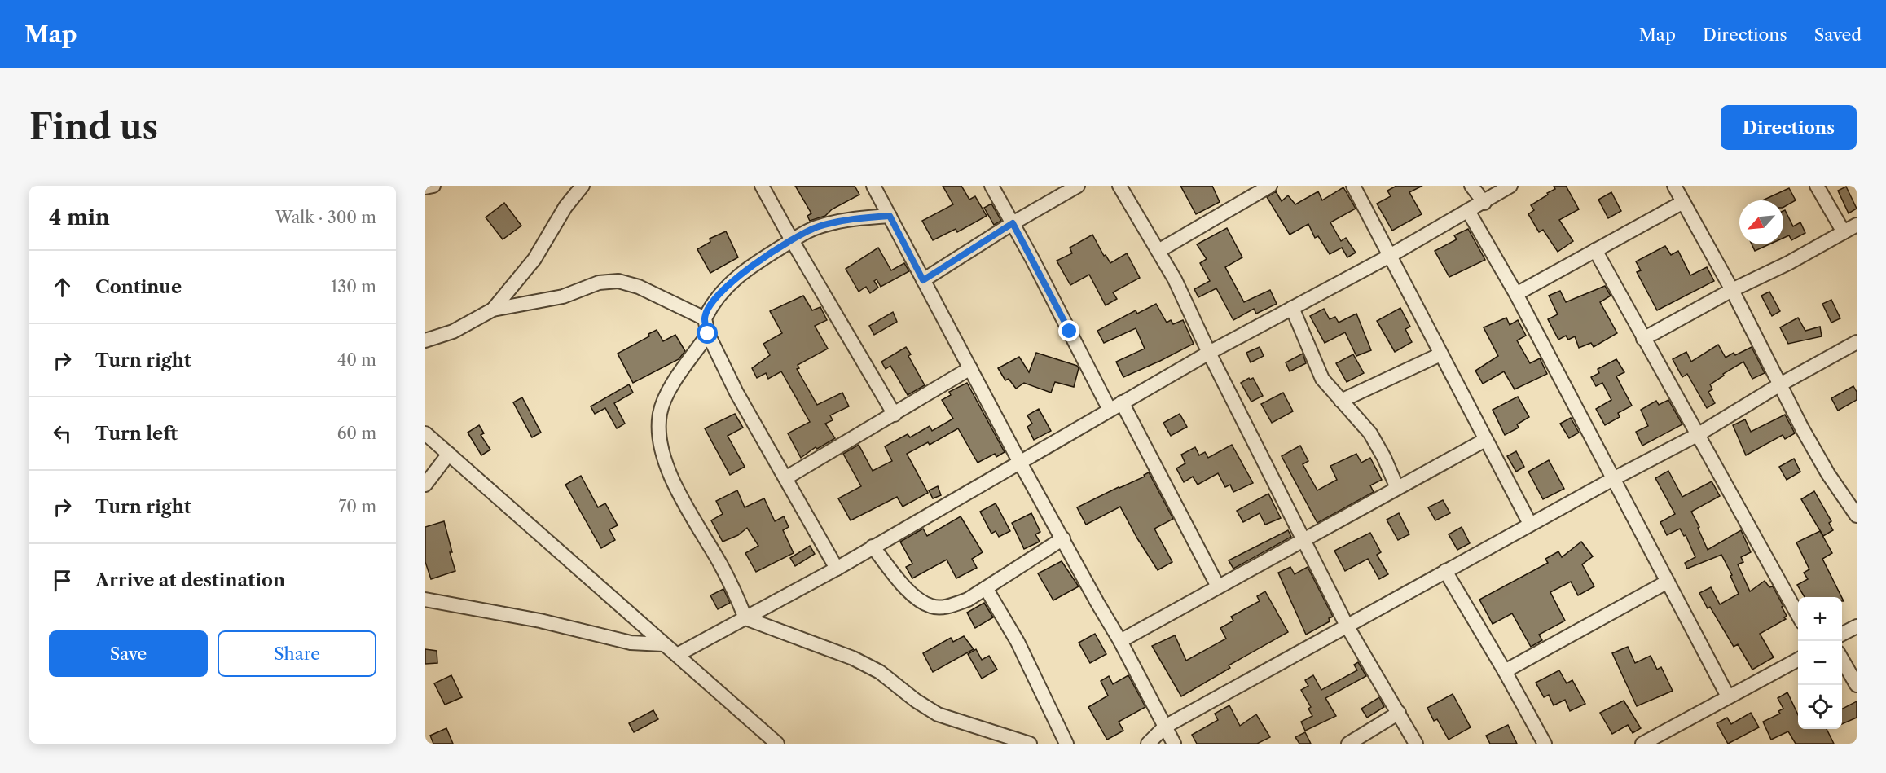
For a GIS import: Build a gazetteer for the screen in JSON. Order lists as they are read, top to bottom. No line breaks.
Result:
{"north":"bottom left","page":{"header":"Map","nav":["Map","Directions","Saved"],"buttons":["Directions",["Save","Share"]],"title":"Find us","heading":["4 min","Walk · 300 m"],"list":[["Continue","130 m"],["Turn right","40 m"],["Turn left","60 m"],["Turn right","70 m"],"Arrive at destination"],"map_buttons":["+","−"]}}
